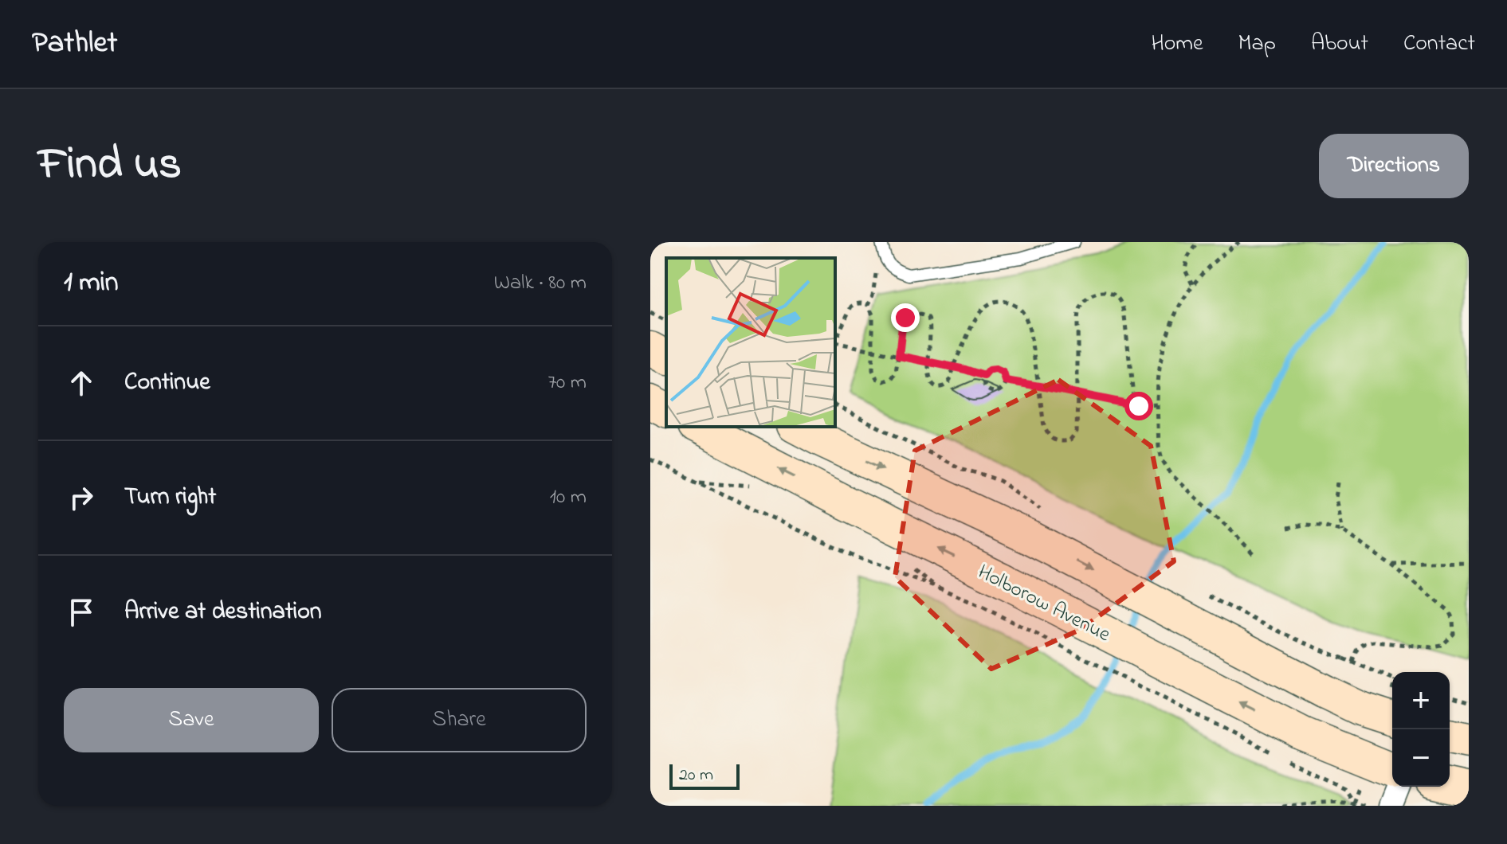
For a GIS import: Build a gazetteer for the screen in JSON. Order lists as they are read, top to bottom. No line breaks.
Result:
{"streets":{"main road":["Holborow Avenue"]},"scale_bar":"20 m","page":{"header":"Pathlet","nav":["Home","Map","About","Contact"],"title":"Find us","buttons":["Directions",["Save","Share"]],"heading":["1 min","Walk · 80 m"],"list":[["Continue","70 m"],["Turn right","10 m"],"Arrive at destination"],"map_buttons":["+","−"],"scale":"20 m"}}
